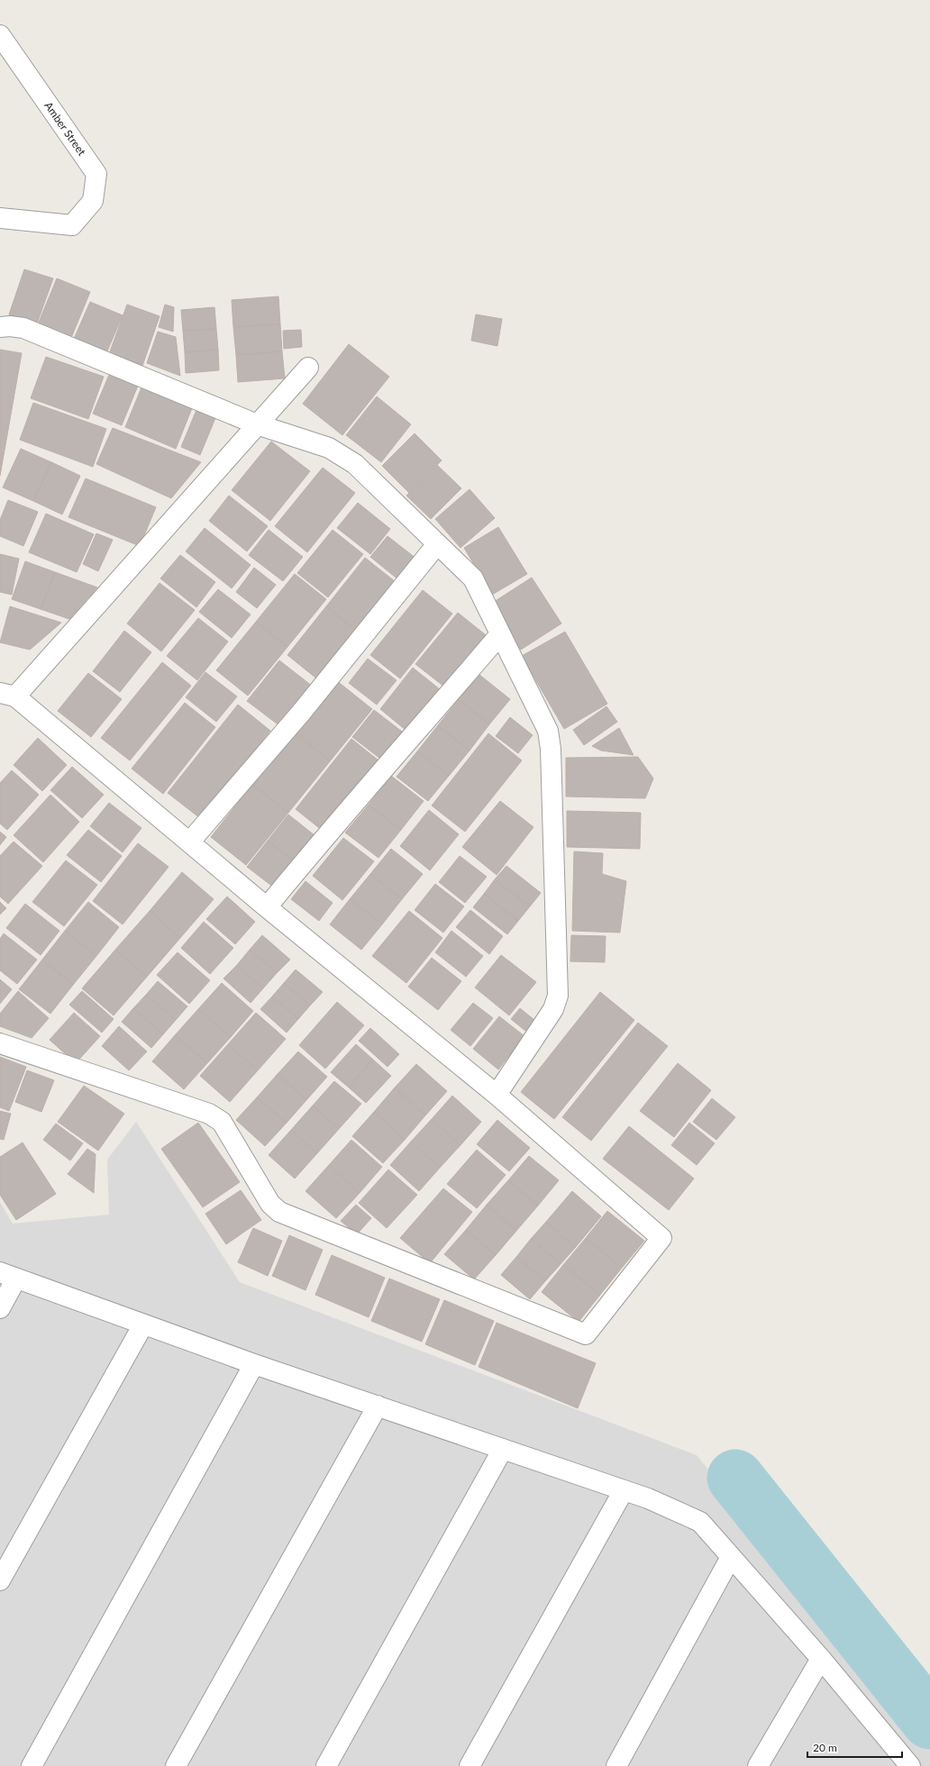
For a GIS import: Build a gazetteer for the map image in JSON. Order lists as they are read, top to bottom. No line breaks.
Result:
{"streets":{"street":["Amber Street"]},"scale_bar":"20 m"}
